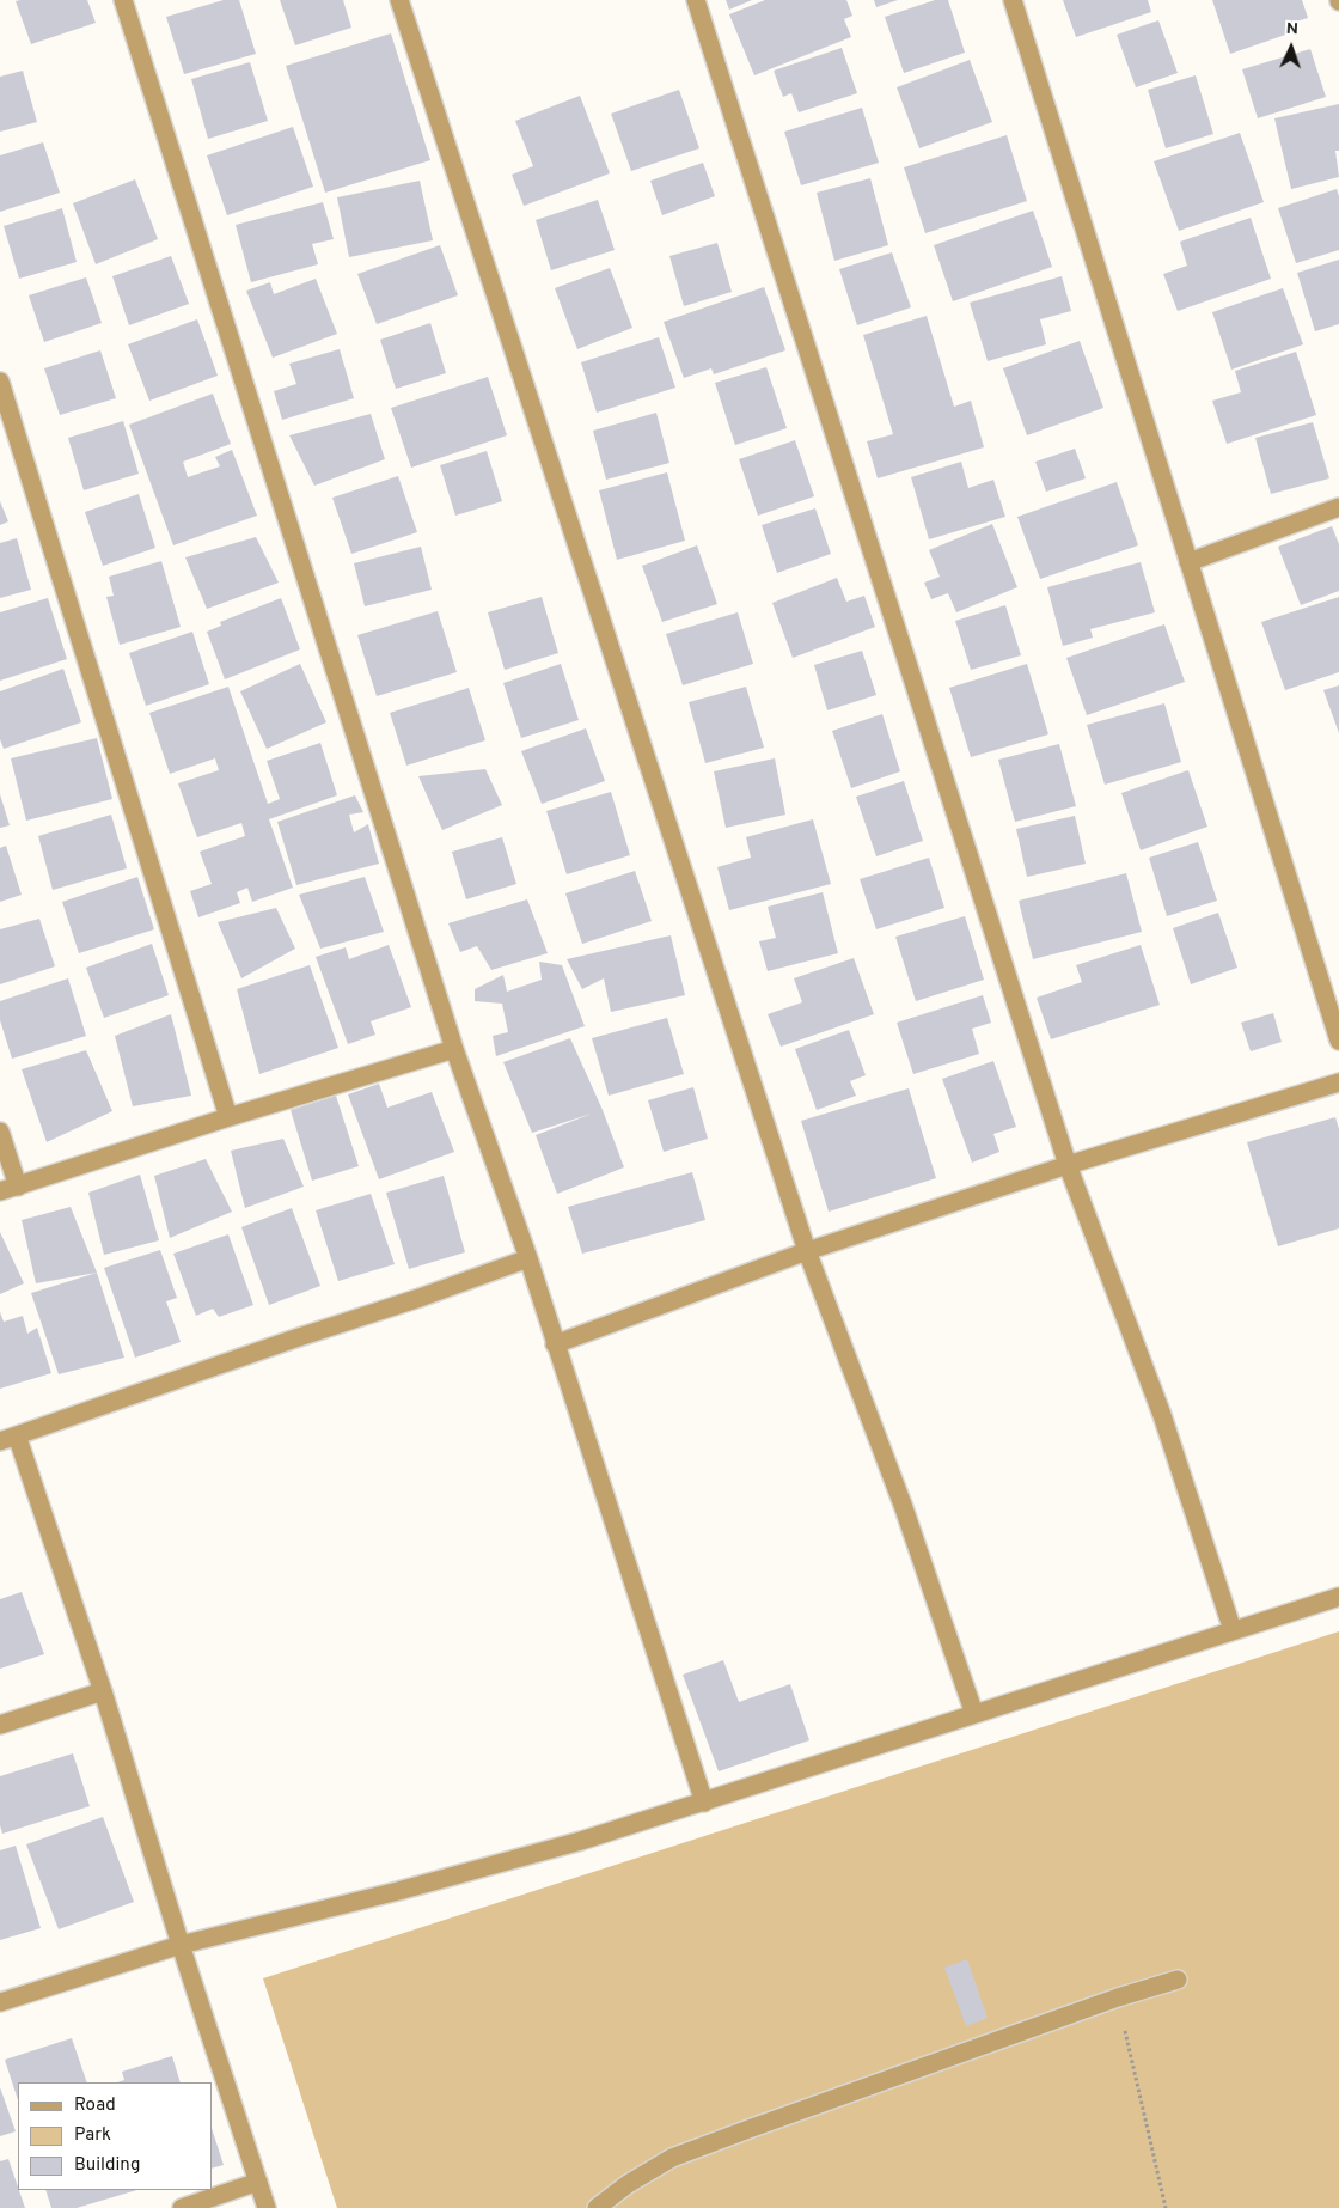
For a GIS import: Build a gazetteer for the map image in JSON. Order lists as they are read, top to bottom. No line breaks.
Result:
{"legend":["Road","Park","Building"],"north":"top"}
